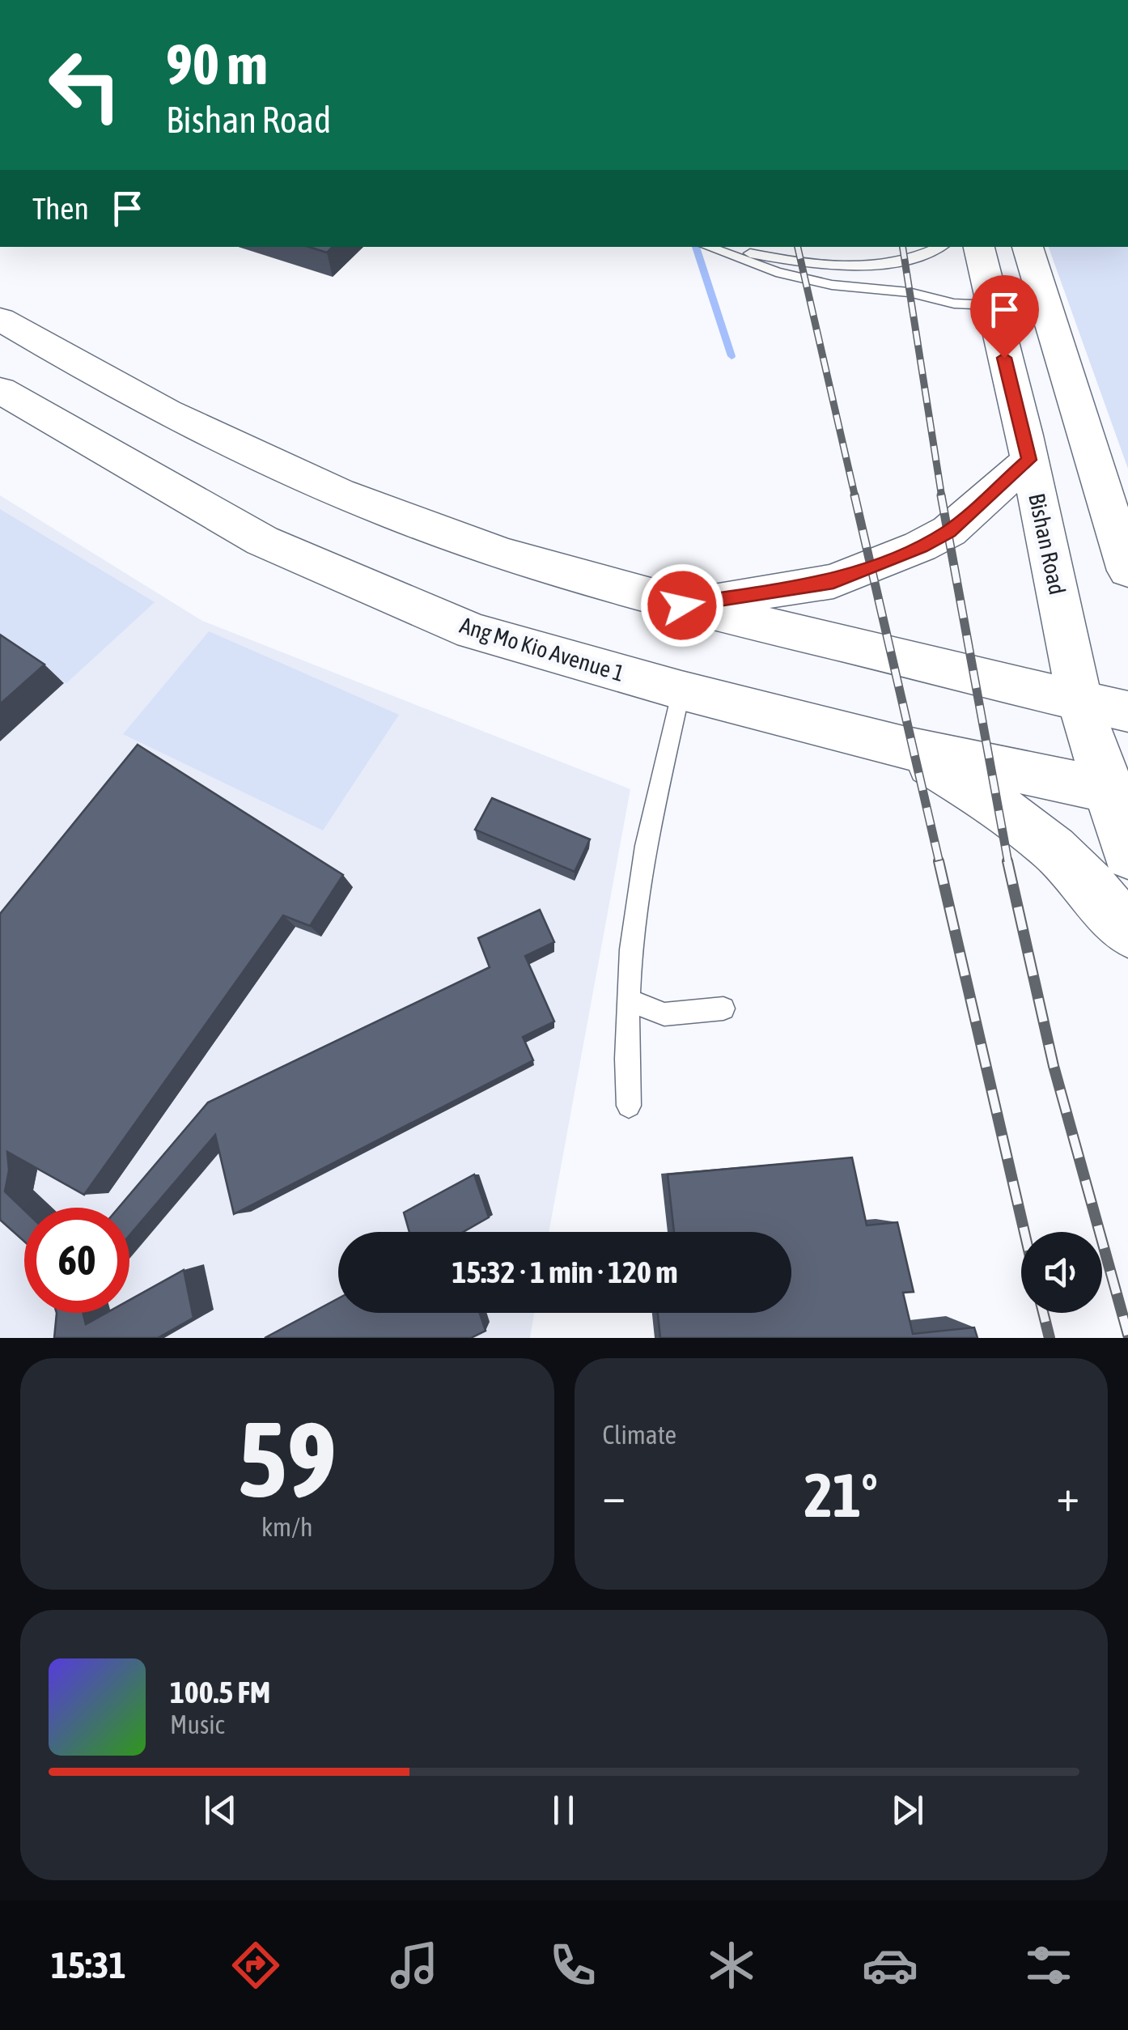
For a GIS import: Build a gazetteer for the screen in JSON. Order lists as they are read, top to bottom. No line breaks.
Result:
{"streets":{"main road":["Bishan Road","Ang Mo Kio Avenue 1"]},"crossings":[["Bishan Road","Ang Mo Kio Avenue 1"]],"page":{"turn":["90 m","Bishan Road"],"then":"Then","limit":"60","trip":"15:32 · 1 min · 120 m","tile":[["59","km/h"],"Climate"],"heat":["−","21°","+"],"song":["100.5 FM","Music"],"tabs":"15:31"}}
